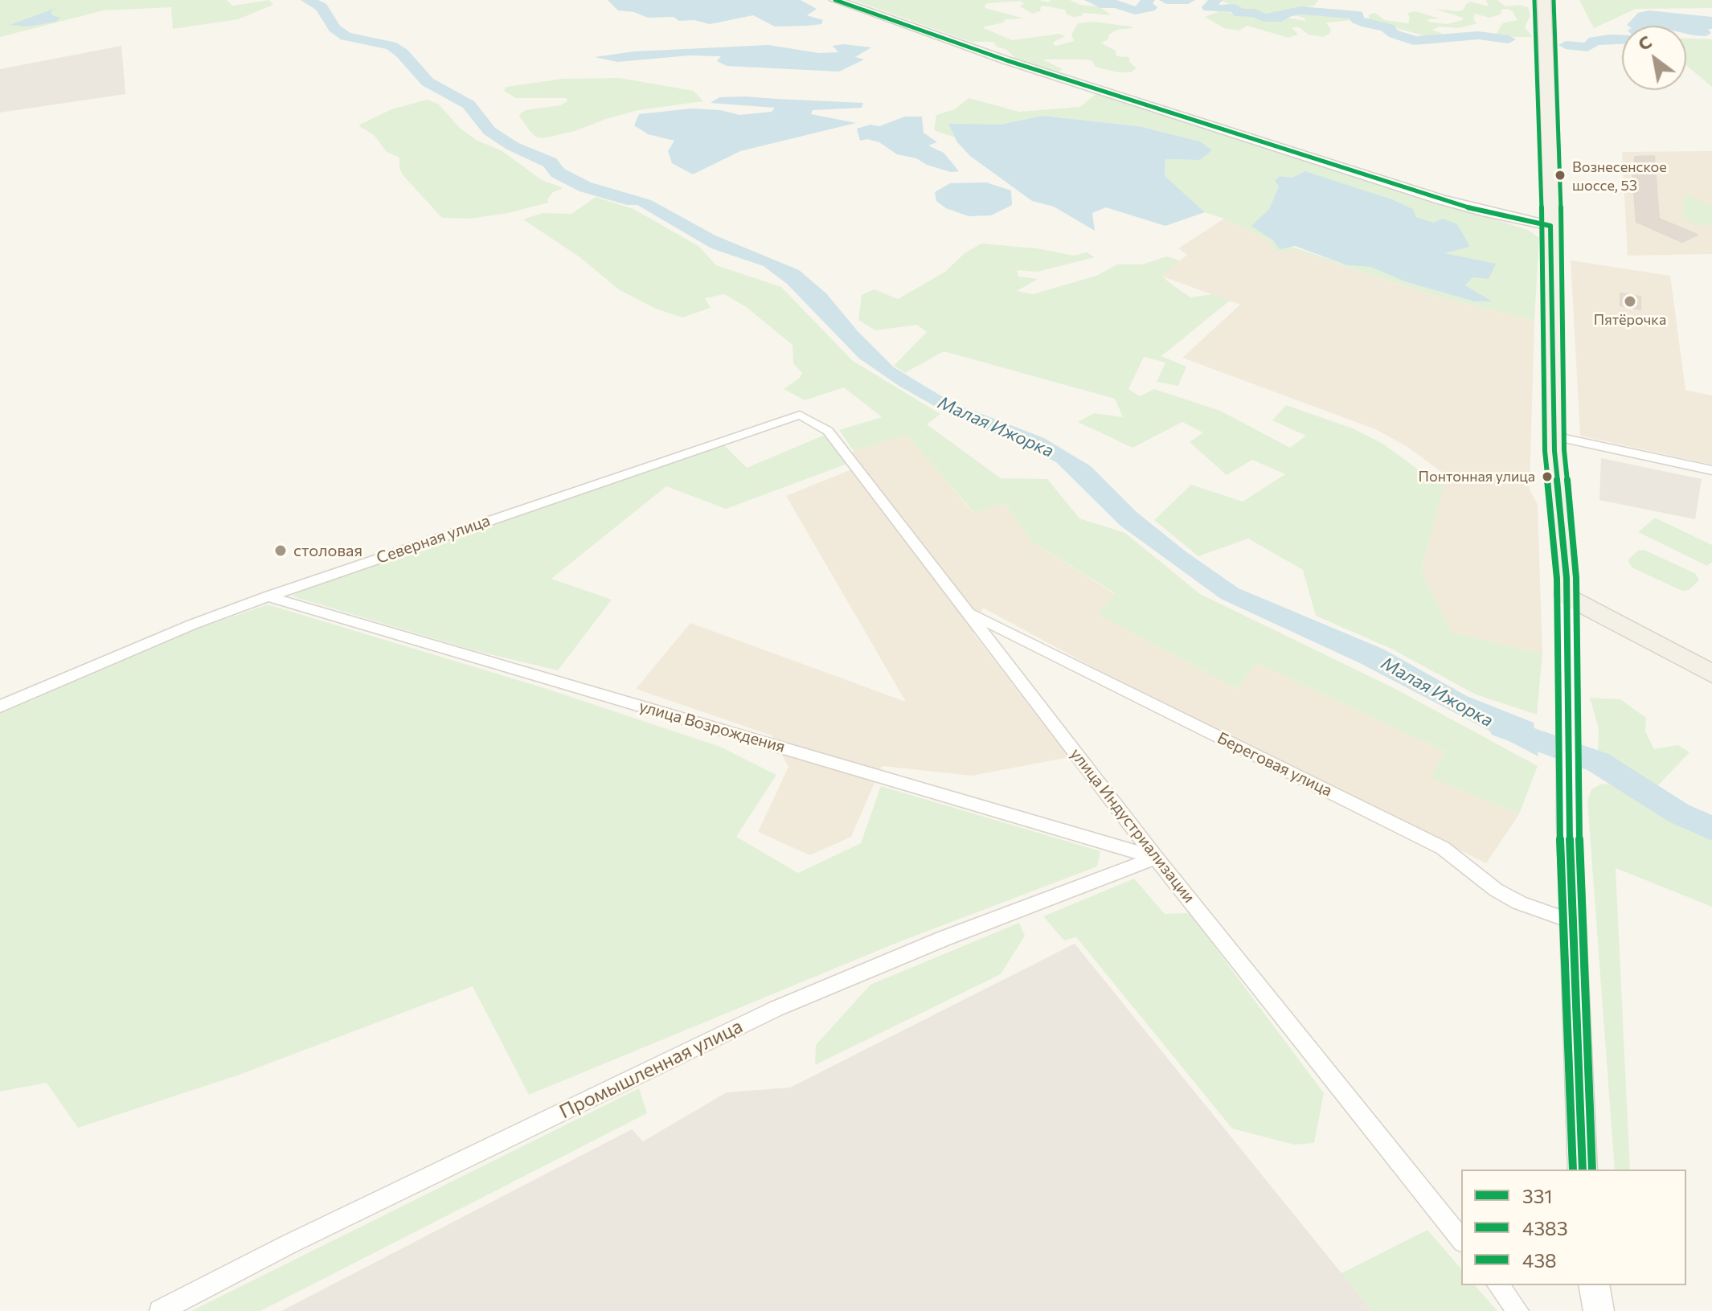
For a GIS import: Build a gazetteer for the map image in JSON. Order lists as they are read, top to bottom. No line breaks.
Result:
{"streets":{"street":["Северная улица","улица Возрождения","Береговая улица","улица Индустриализации","Промышленная улица"]},"crossings":[["Северная улица","улица Возрождения"],["Северная улица","улица Индустриализации"],["улица Возрождения","улица Индустриализации"],["улица Возрождения","Промышленная улица"],["Береговая улица","улица Индустриализации"],["улица Индустриализации","Промышленная улица"]],"water":["Малая Ижорка"],"places":["Вознесенское шоссе, 53","Пятёрочка","Понтонная улица","столовая"],"lines":["transit line 331","transit line 438З","transit line 438"],"legend":["331","438З","438"],"north":"top left"}
